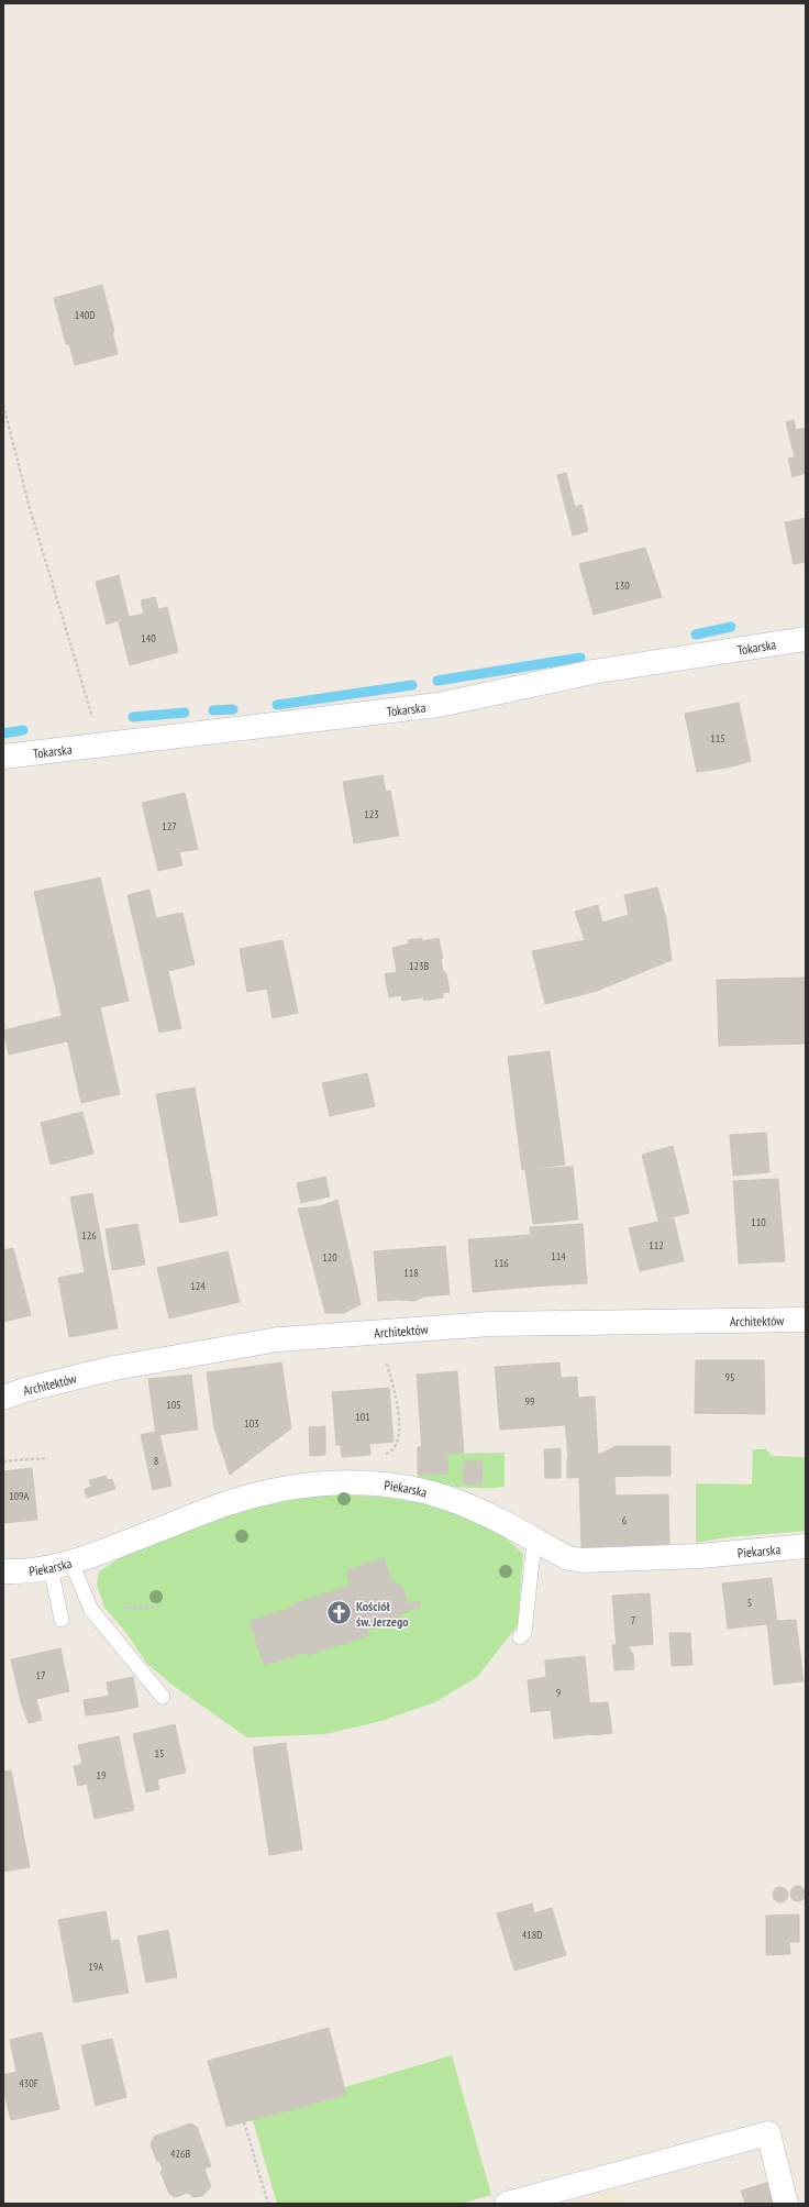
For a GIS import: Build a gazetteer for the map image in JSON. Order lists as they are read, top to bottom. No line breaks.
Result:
{"streets":{"street":["Tokarska","Architektów","Piekarska"]},"places":{"church":["Kościół św. Jerzego"]},"house_numbers":["140D","130","140","115","123","127","123B","110","126","112","114","120","116","118","124","95","99","105","101","103","8","109A","6","5","7","17","9","15","19","418D","19A","430F","426B"]}
